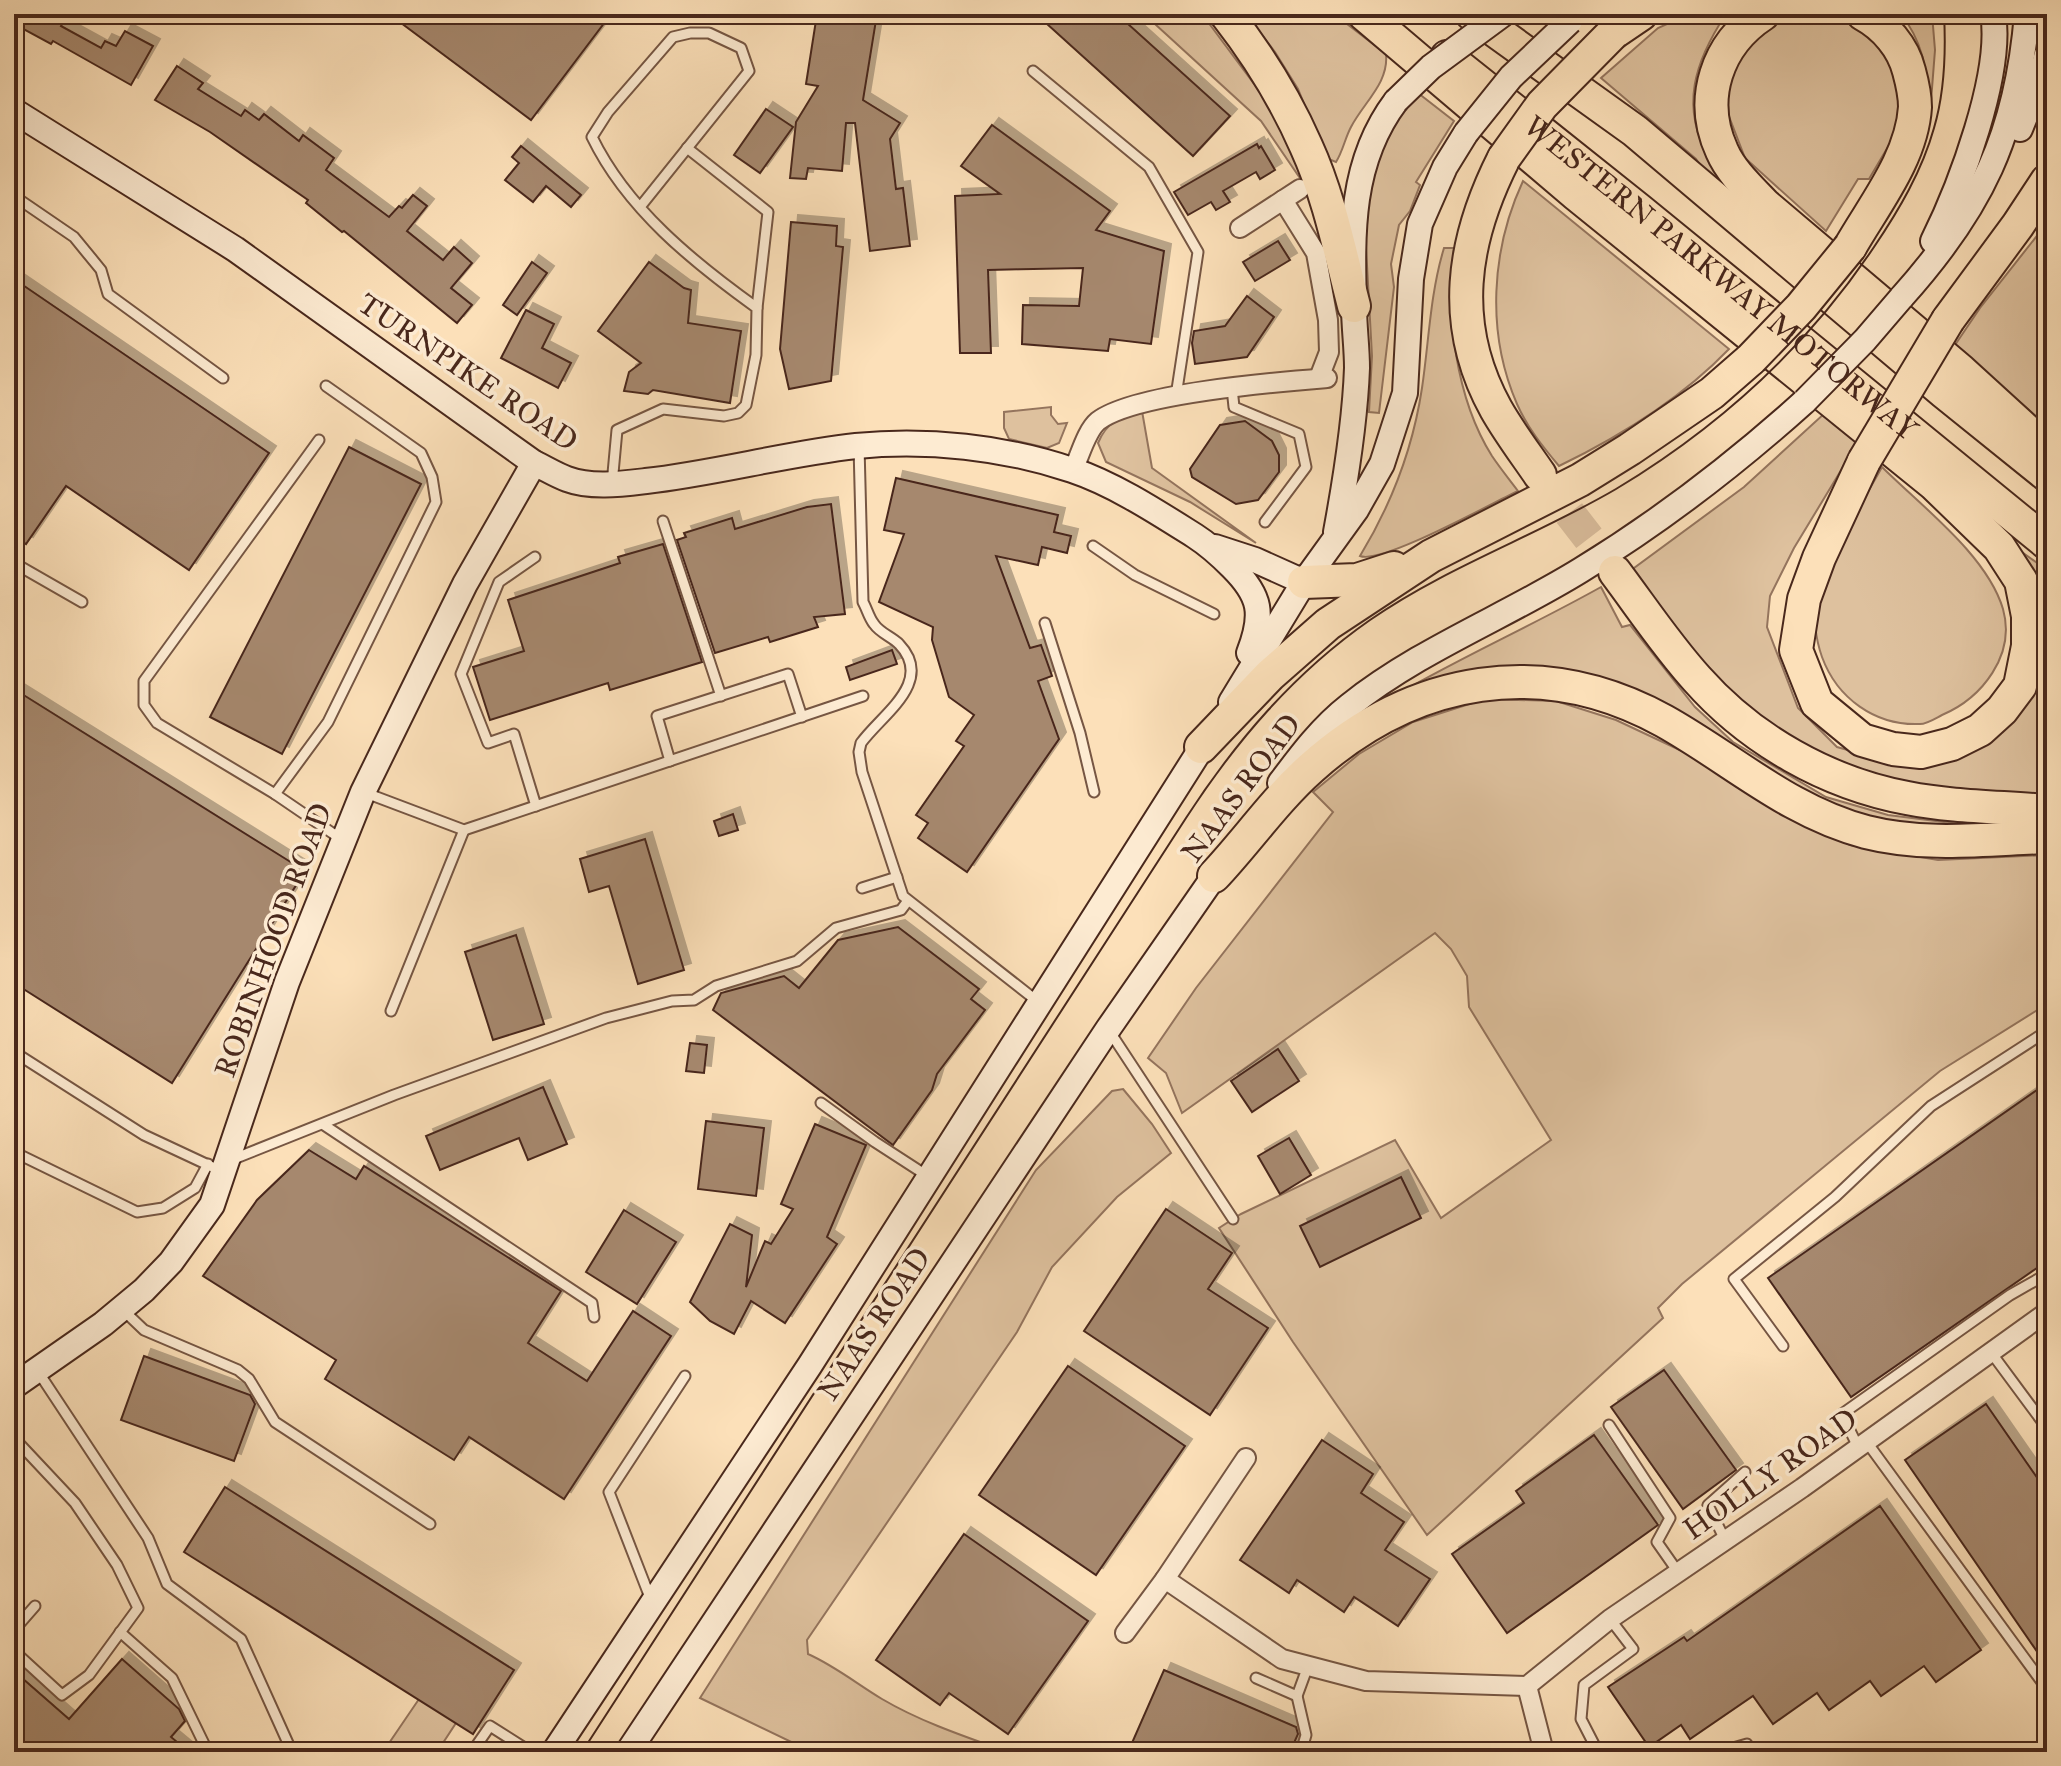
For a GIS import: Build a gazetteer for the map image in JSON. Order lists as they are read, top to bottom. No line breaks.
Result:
{"streets":{"highway":["WESTERN PARKWAY MOTORWAY"],"main road":["TURNPIKE ROAD","NAAS ROAD","ROBINHOOD ROAD"],"street":["HOLLY ROAD"]},"crossings":[["TURNPIKE ROAD","ROBINHOOD ROAD"]]}
